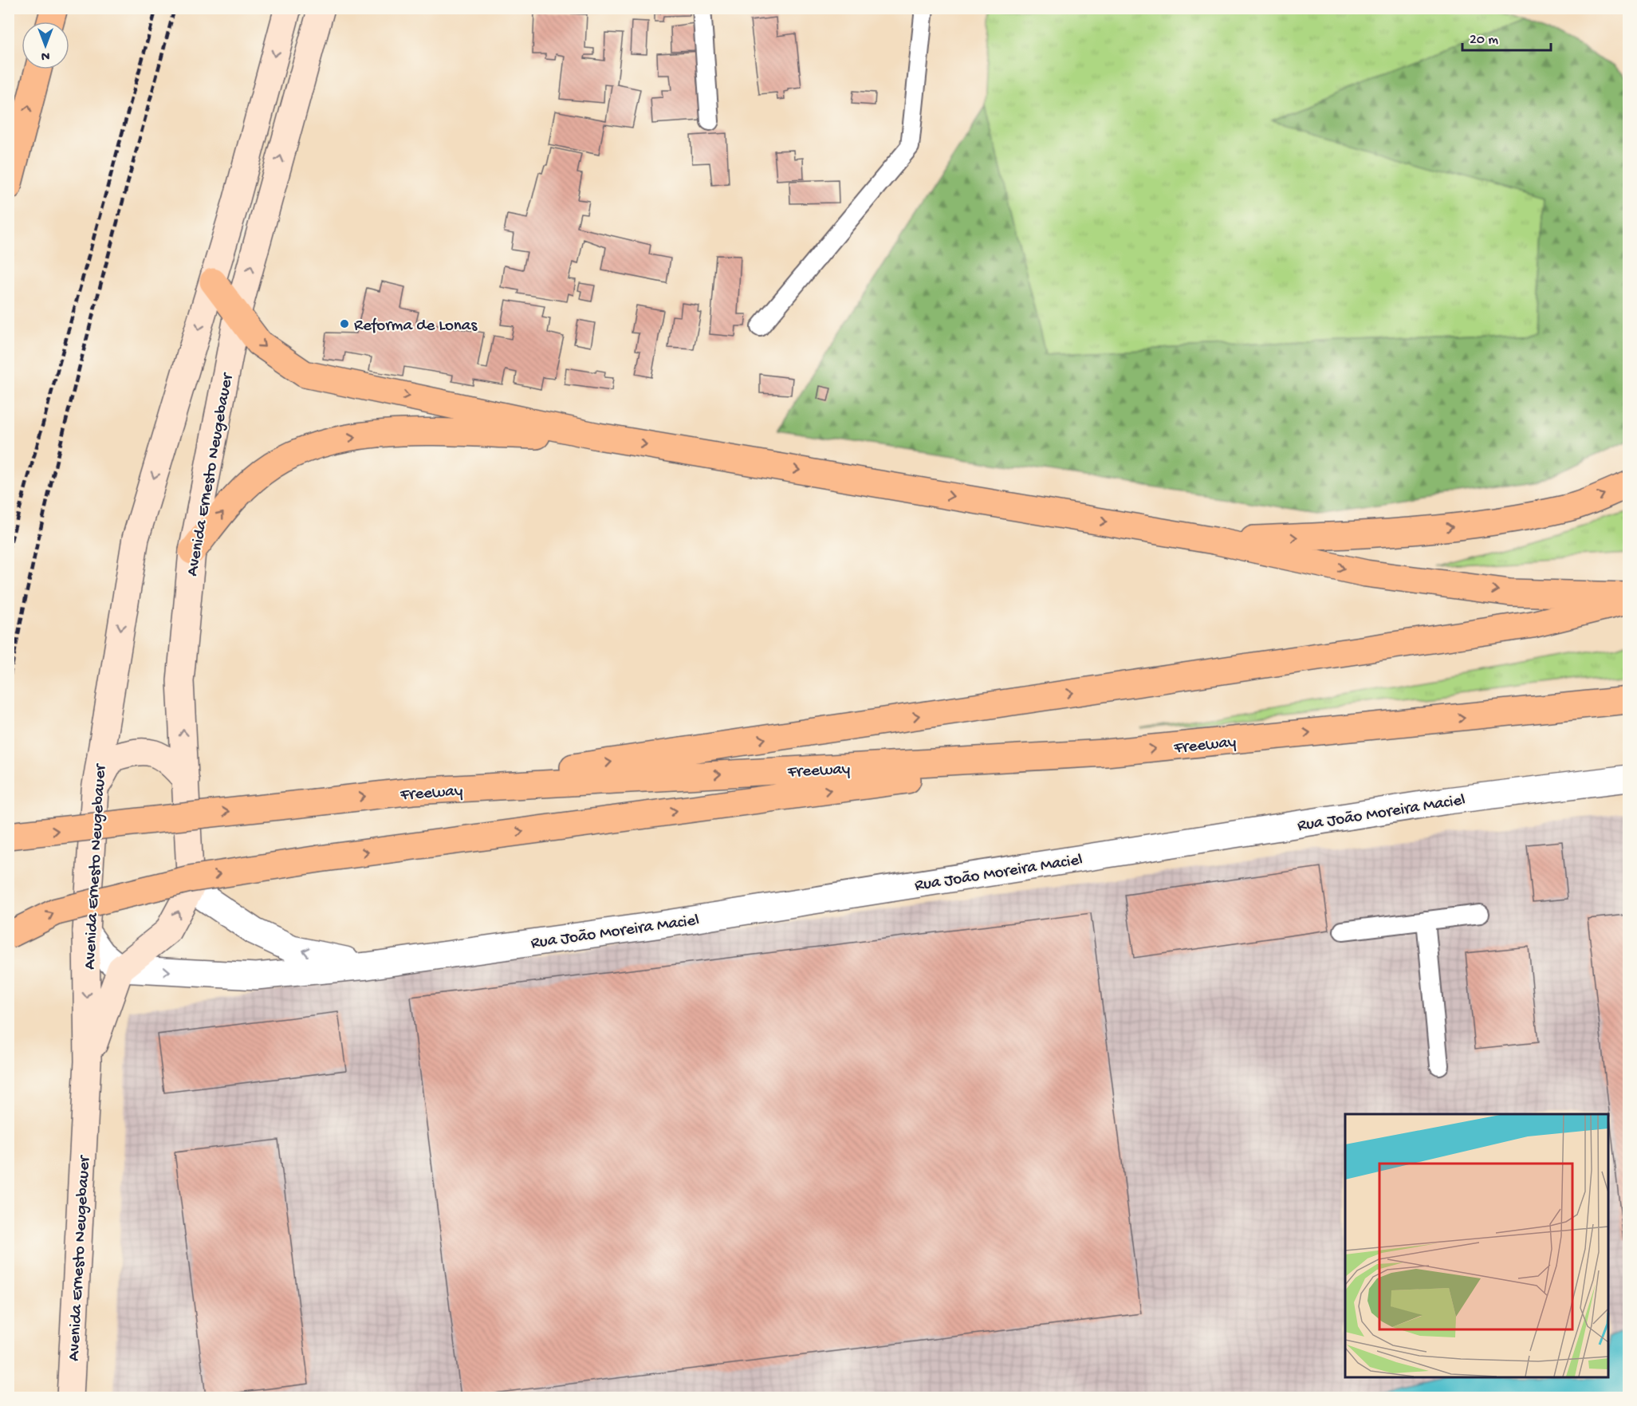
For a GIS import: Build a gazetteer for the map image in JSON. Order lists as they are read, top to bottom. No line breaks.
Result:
{"streets":{"highway":["Freeway"],"main road":["Avenida Ernesto Neugebauer"],"street":["Rua João Moreira Maciel"]},"crossings":[["Avenida Ernesto Neugebauer","Rua João Moreira Maciel"]],"places":["Reforma de Lonas"],"scale_bar":"20 m","north":"bottom"}
